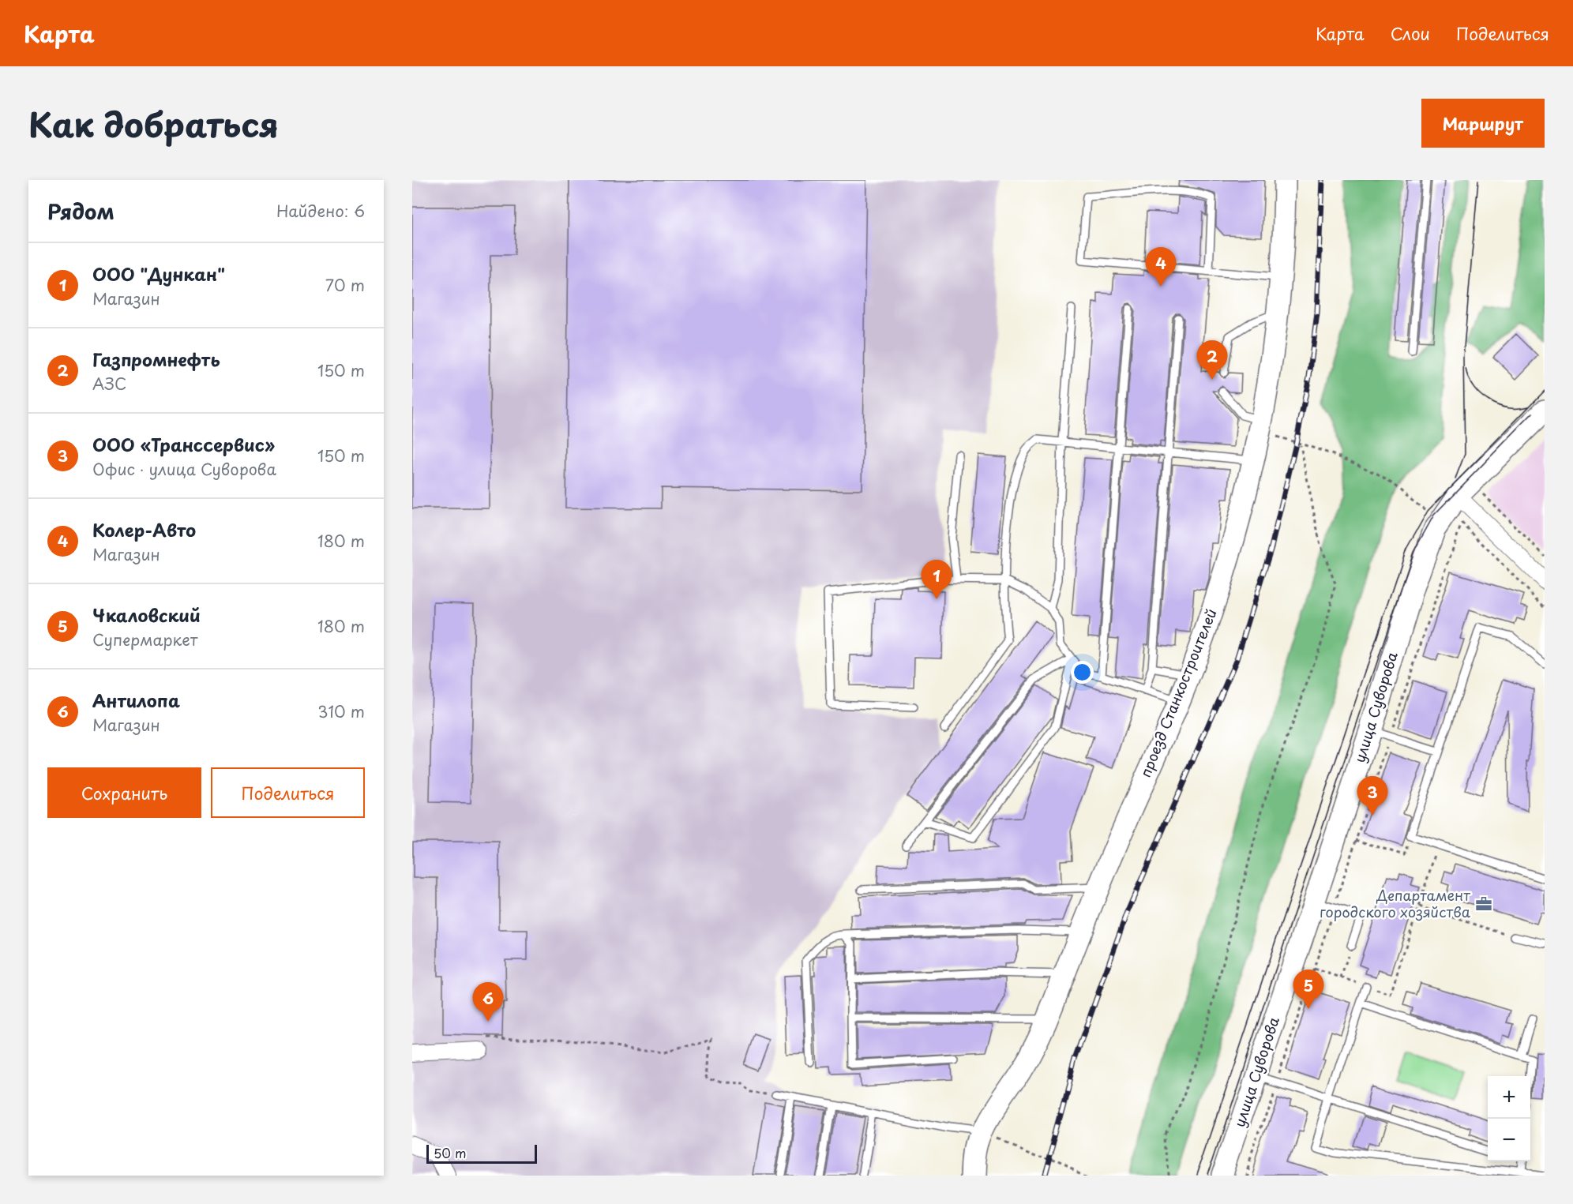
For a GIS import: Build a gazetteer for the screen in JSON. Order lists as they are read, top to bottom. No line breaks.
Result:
{"streets":{"main road":["проезд Станкостроителей","улица Суворова"]},"places":{"office":["Департамент городского хозяйства"]},"scale_bar":"50 m","page":{"header":"Карта","nav":["Карта","Слои","Поделиться"],"title":"Как добраться","buttons":["Маршрут",["Сохранить","Поделиться"]],"heading":["Рядом","Найдено: 6"],"list":[{"mark":"1","name":"ООО \"Дункан\"","note":"Магазин","value":"70 m"},{"mark":"2","name":"Газпромнефть","note":"АЗС","value":"150 m"},{"mark":"3","name":"ООО «Транссервис»","note":"Офис · улица Суворова","value":"150 m"},{"mark":"4","name":"Колер-Авто","note":"Магазин","value":"180 m"},{"mark":"5","name":"Чкаловский","note":"Супермаркет","value":"180 m"},{"mark":"6","name":"Aнтилопа","note":"Магазин","value":"310 m"}],"pins":["4","2","1","3","5","6"],"map_buttons":["+","−"],"scale":"50 m"}}
